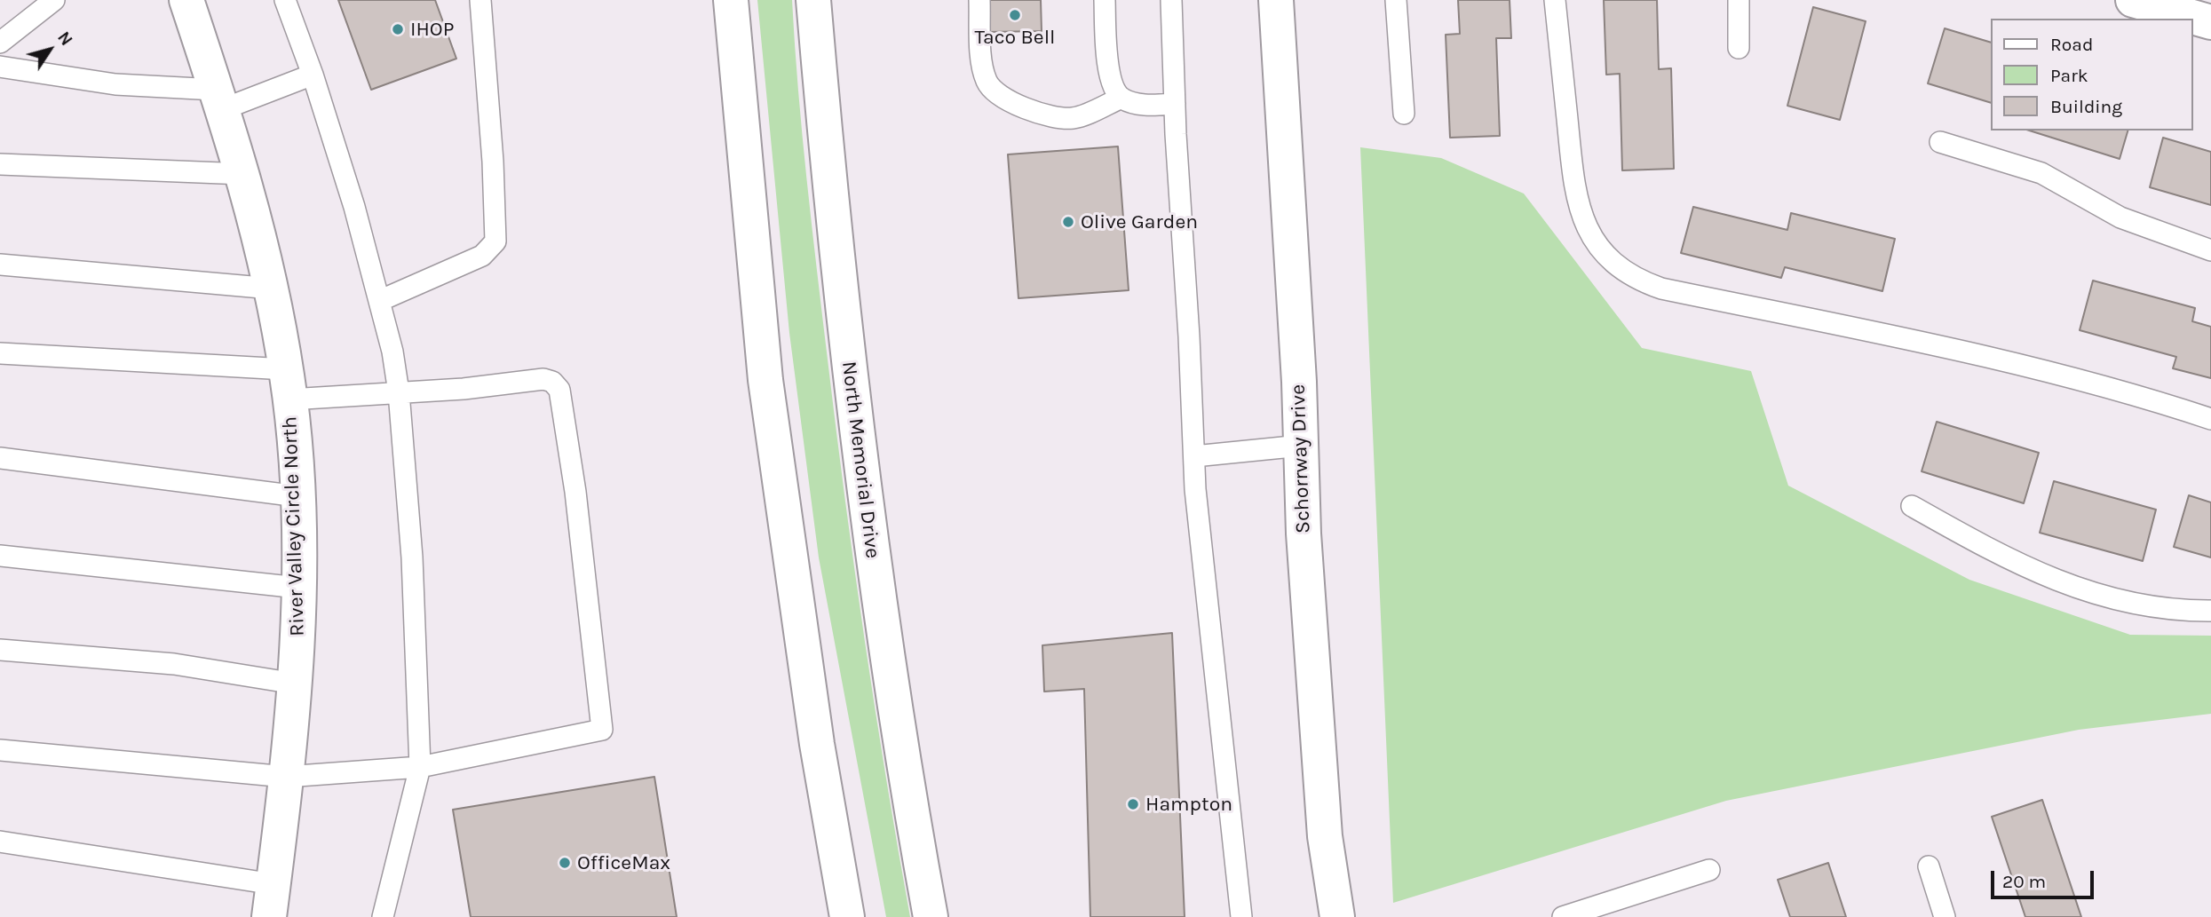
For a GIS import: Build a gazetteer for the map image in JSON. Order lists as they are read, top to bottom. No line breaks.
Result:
{"streets":{"street":["Schorrway Drive","North Memorial Drive","River Valley Circle North"]},"places":["Taco Bell","IHOP","Olive Garden","Hampton","OfficeMax"],"legend":["Road","Park","Building"],"scale_bar":"20 m","north":"top right"}
